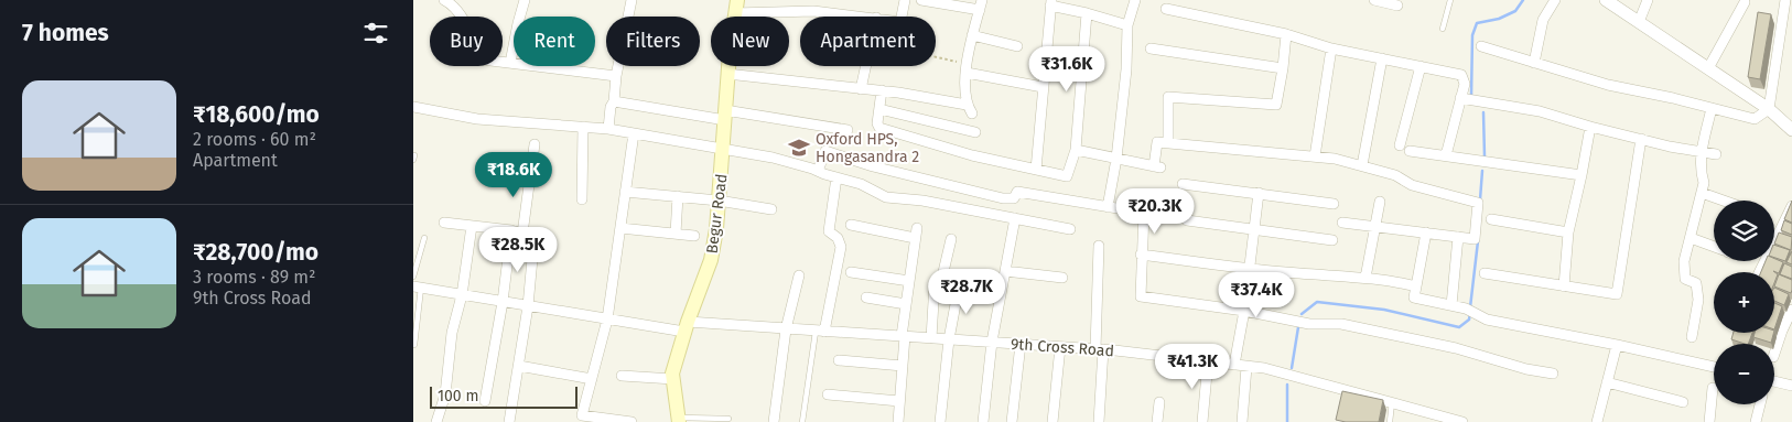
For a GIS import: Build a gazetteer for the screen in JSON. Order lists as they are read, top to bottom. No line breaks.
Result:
{"streets":{"main road":["Begur Road"],"street":["9th Cross Road"]},"crossings":[["Begur Road","9th Cross Road"]],"places":{"school or university":["Oxford HPS, Hongasandra 2"]},"scale_bar":"100 m","page":{"heading":"7 homes","chip":["Buy","Rent","Filters","New","Apartment"],"price":["₹31.6K","₹18.6K","₹20.3K","₹28.5K","₹28.7K","₹37.4K","₹41.3K"],"list":[{"name":"₹18,600/mo","note":"2 rooms · 60 m² · Apartment"},{"name":"₹28,700/mo","note":"3 rooms · 89 m² · 9th Cross Road"}],"map_buttons":["+","−"],"scale":"100 m"}}
